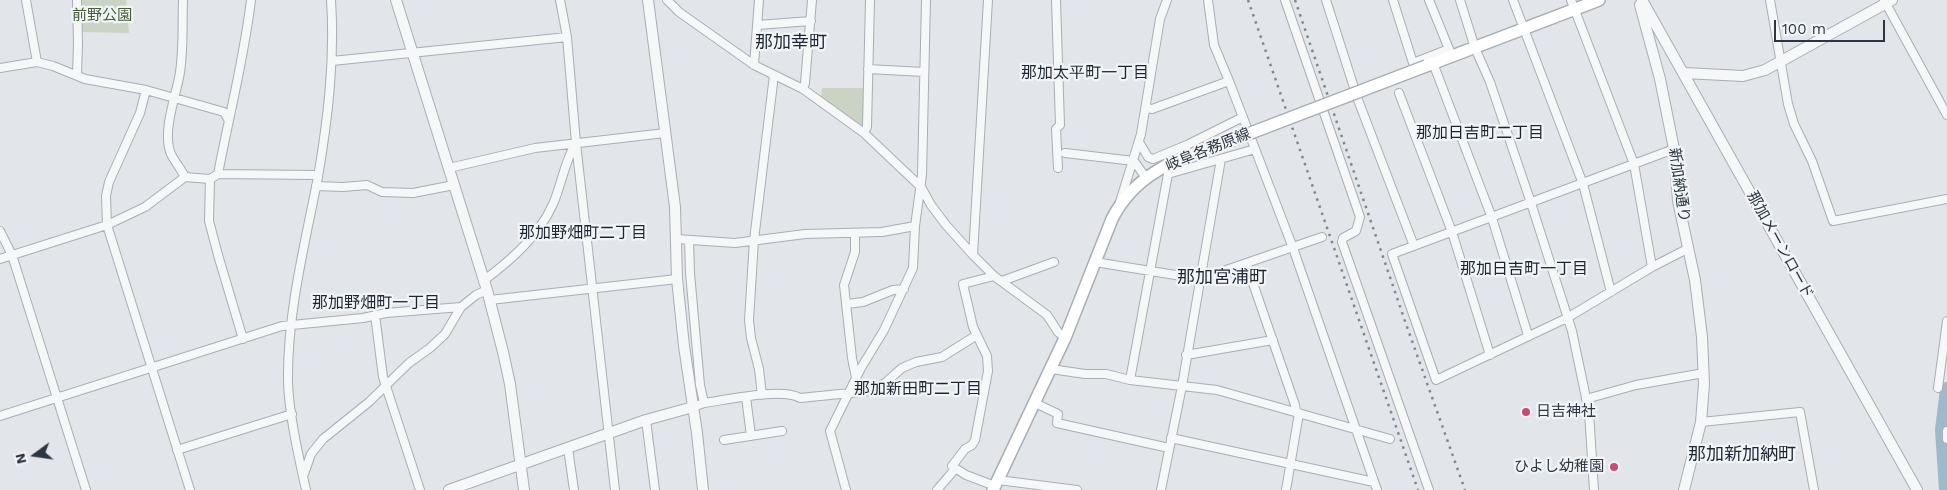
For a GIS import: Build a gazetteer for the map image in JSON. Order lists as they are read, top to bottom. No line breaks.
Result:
{"streets":{"main road":["岐阜各務原線"],"street":["新加納通り","那加メーンロード"]},"crossings":[["新加納通り","那加メーンロード"]],"districts":["那加幸町","那加太平町一丁目","那加日吉町二丁目","那加野畑町二丁目","那加日吉町一丁目","那加宮浦町","那加野畑町一丁目","那加新田町二丁目","那加新加納町"],"parks":["前野公園"],"places":["日吉神社","ひよし幼稚園"],"scale_bar":"100 m","north":"left"}
